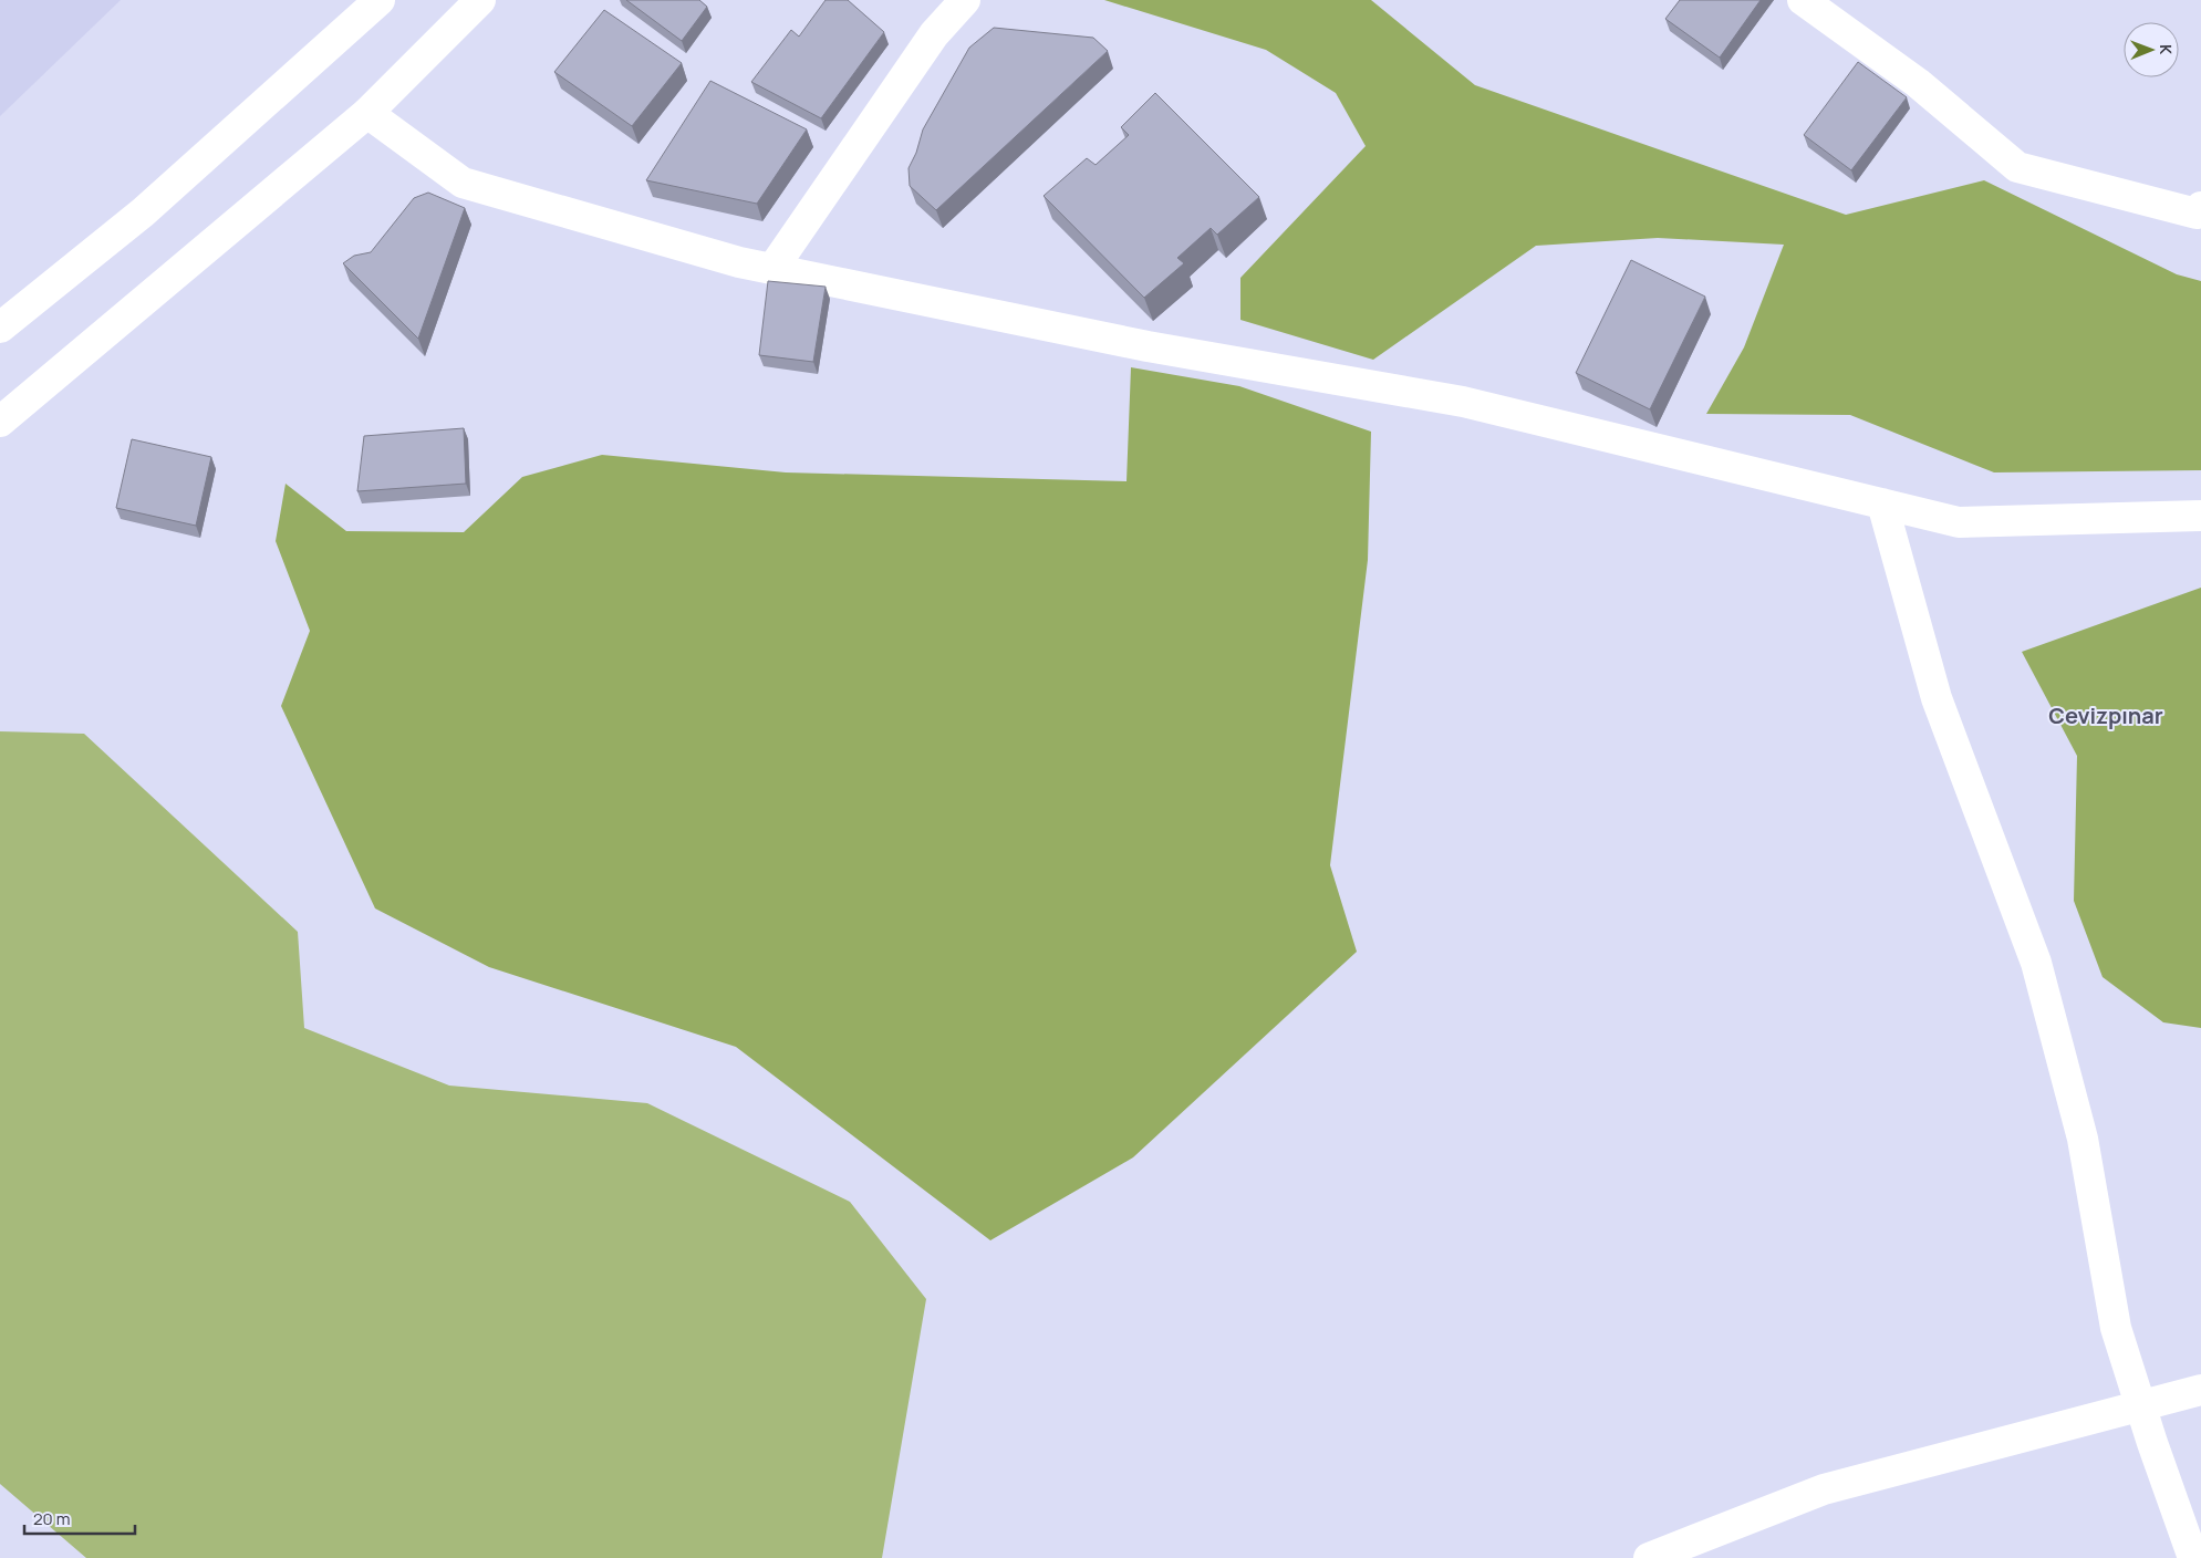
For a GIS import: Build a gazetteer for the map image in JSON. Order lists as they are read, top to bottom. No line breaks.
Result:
{"districts":["Cevizpınar"],"scale_bar":"20 m","north":"right"}
